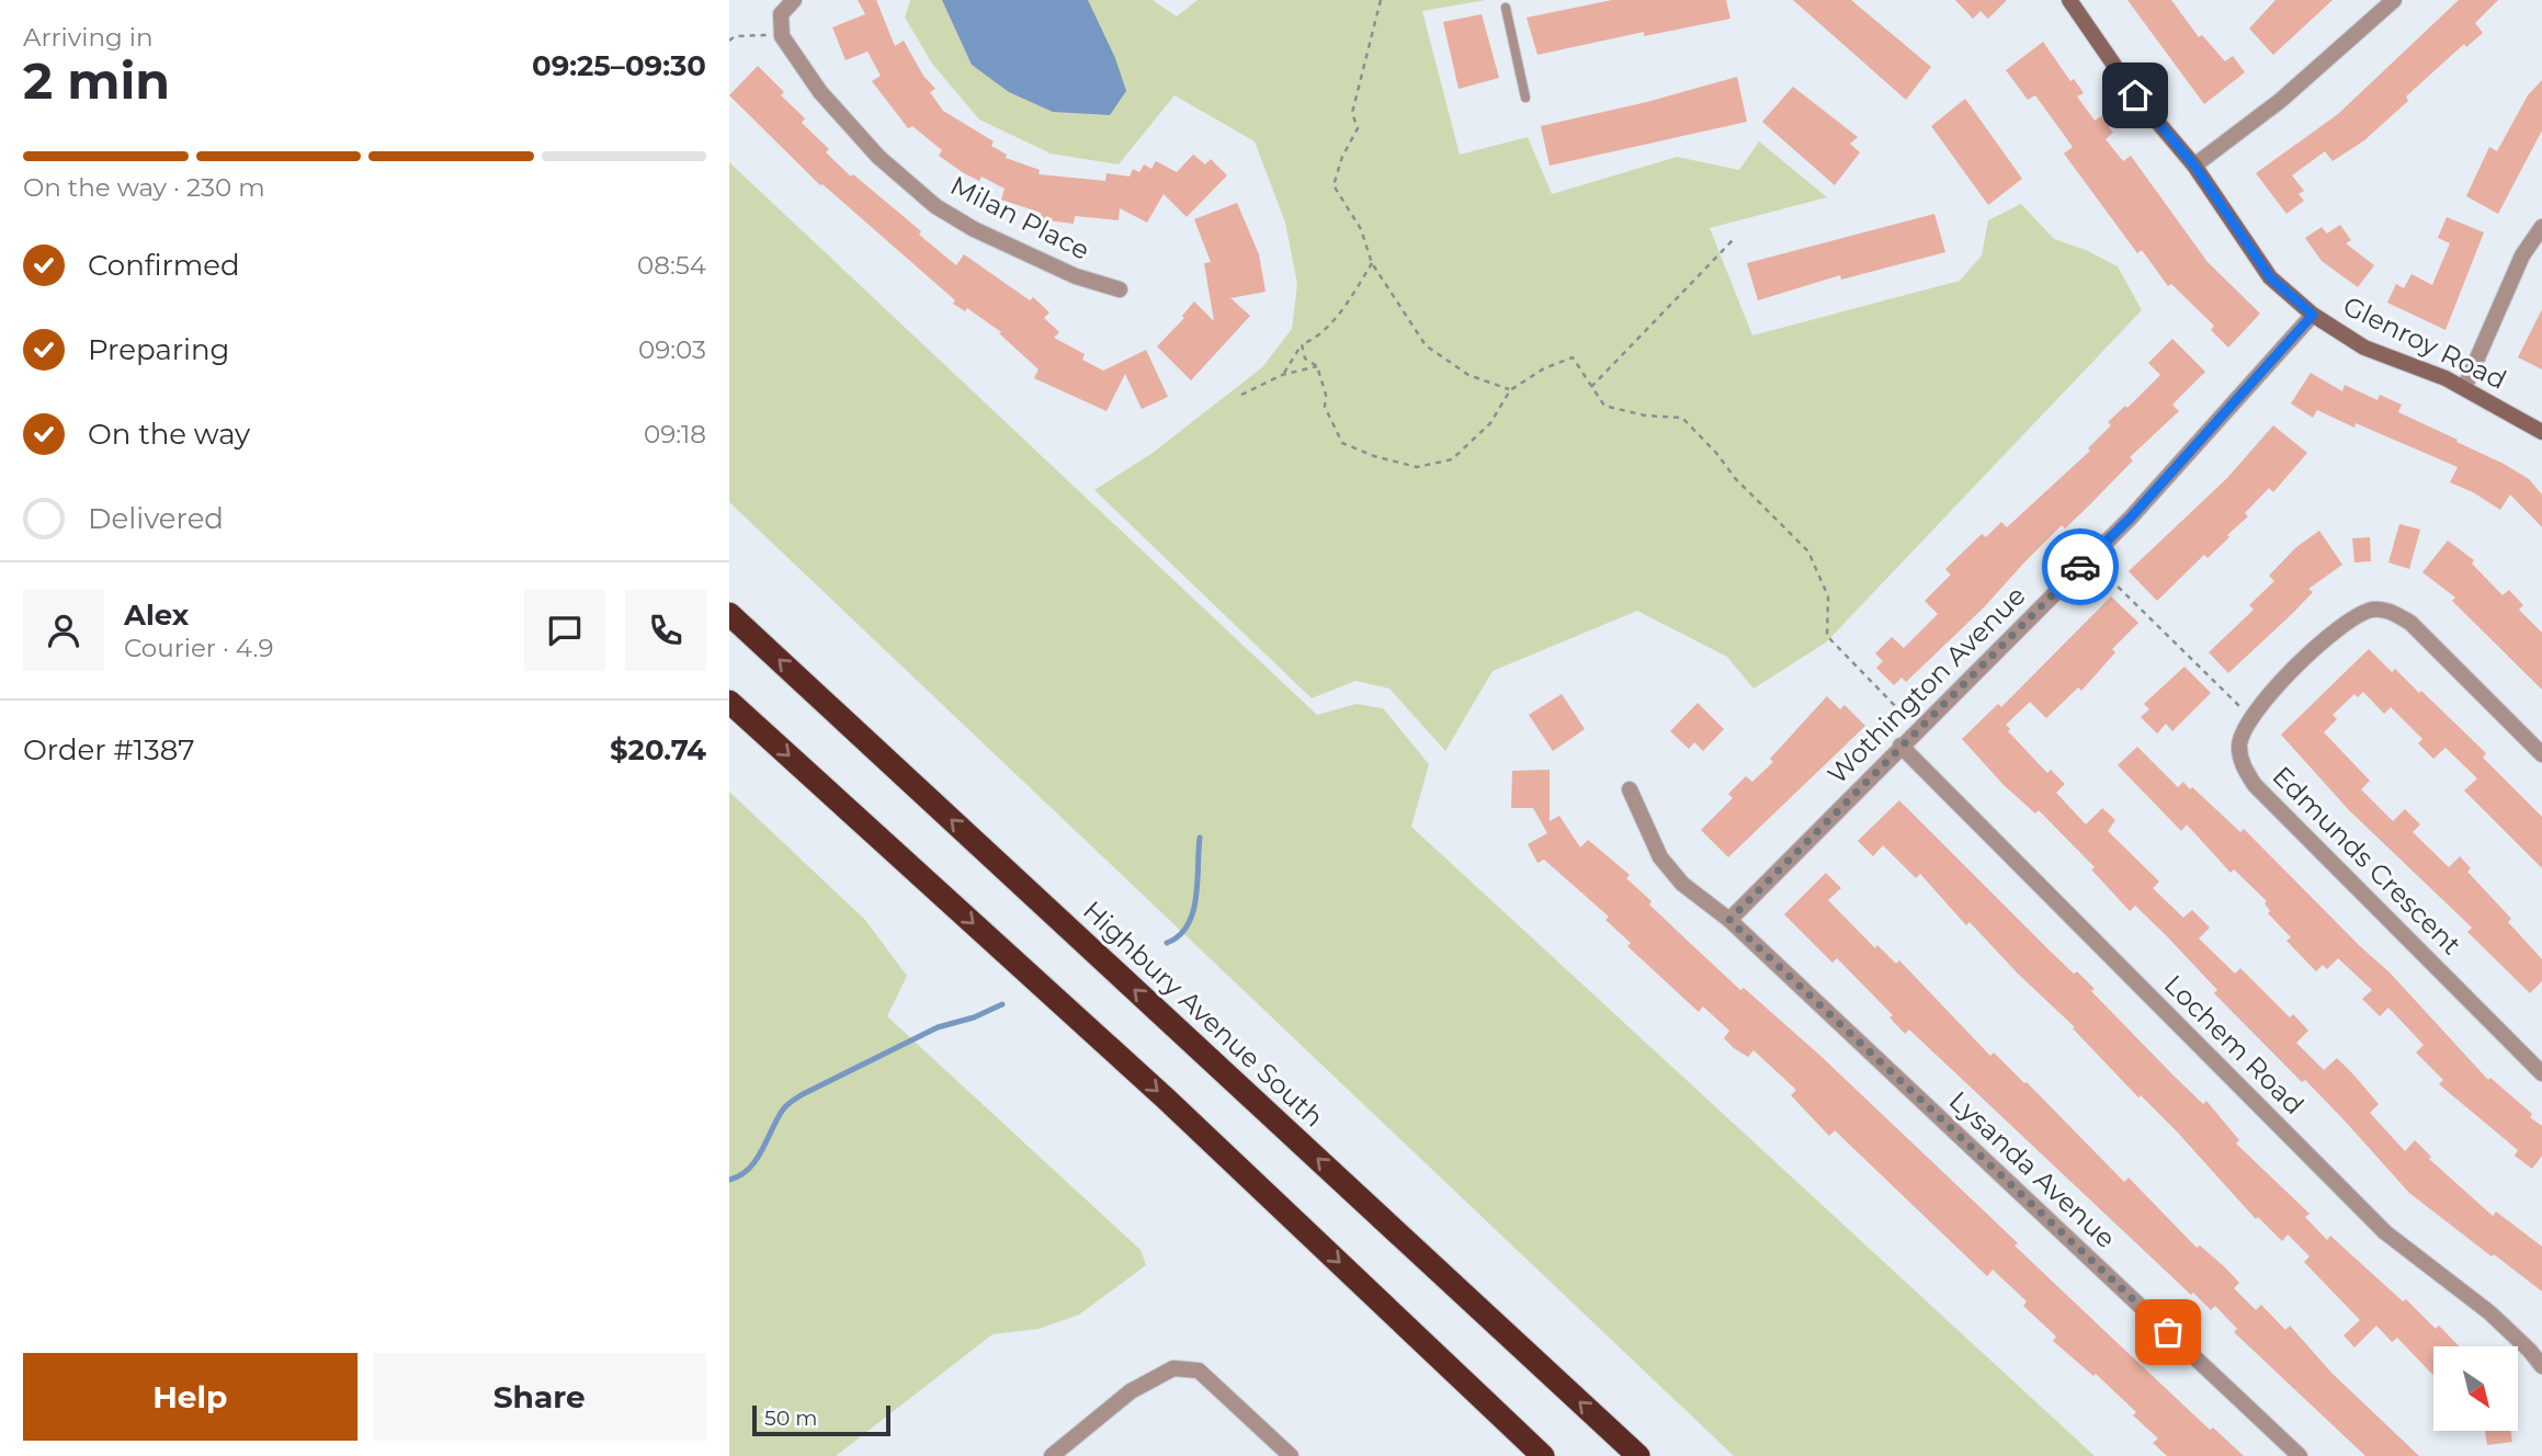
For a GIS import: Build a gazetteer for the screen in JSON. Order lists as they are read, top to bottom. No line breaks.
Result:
{"streets":{"highway":["Highbury Avenue South"],"street":["Milan Place","Glenroy Road","Wothington Avenue","Edmunds Crescent","Lochem Road","Lysanda Avenue"]},"crossings":[["Glenroy Road","Wothington Avenue"],["Wothington Avenue","Lochem Road"],["Wothington Avenue","Lysanda Avenue"]],"scale_bar":"50 m","north":"bottom right","page":{"heading":["2 min","Arriving in","09:25–09:30"],"panel":["Alex","Courier · 4.9","Order #1387","$20.74"],"bar":"On the way · 230 m","list":[["Confirmed","08:54"],["Preparing","09:03"],["On the way","09:18"],"Delivered"],"buttons":["Help","Share"],"scale":"50 m"}}
